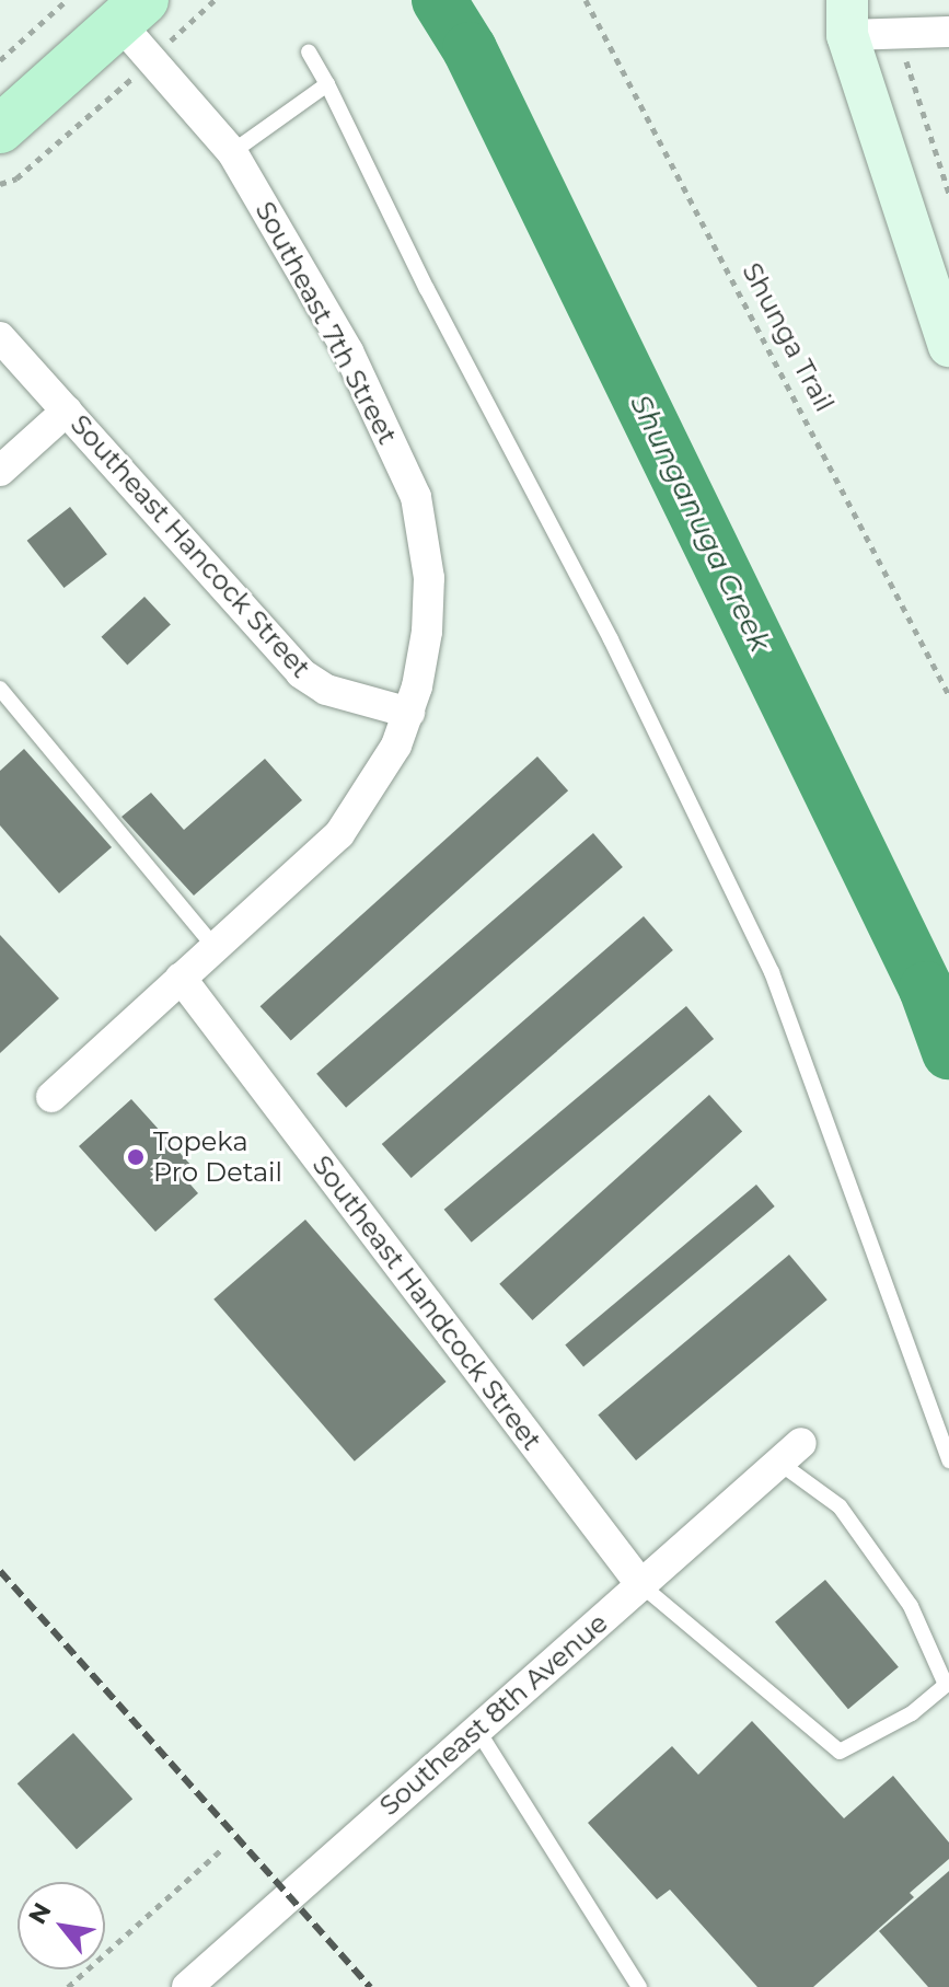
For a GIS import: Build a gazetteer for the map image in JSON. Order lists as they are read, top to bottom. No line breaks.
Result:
{"streets":{"street":["Southeast 7th Street","Southeast Hancock Street","Southeast Handcock Street","Southeast 8th Avenue"],"path":["Shunga Trail"]},"crossings":[["Southeast 7th Street","Southeast Hancock Street"],["Southeast 7th Street","Southeast Handcock Street"],["Southeast Handcock Street","Southeast 8th Avenue"]],"water":["Shunganuga Creek"],"places":["Topeka Pro Detail"],"north":"top left"}
